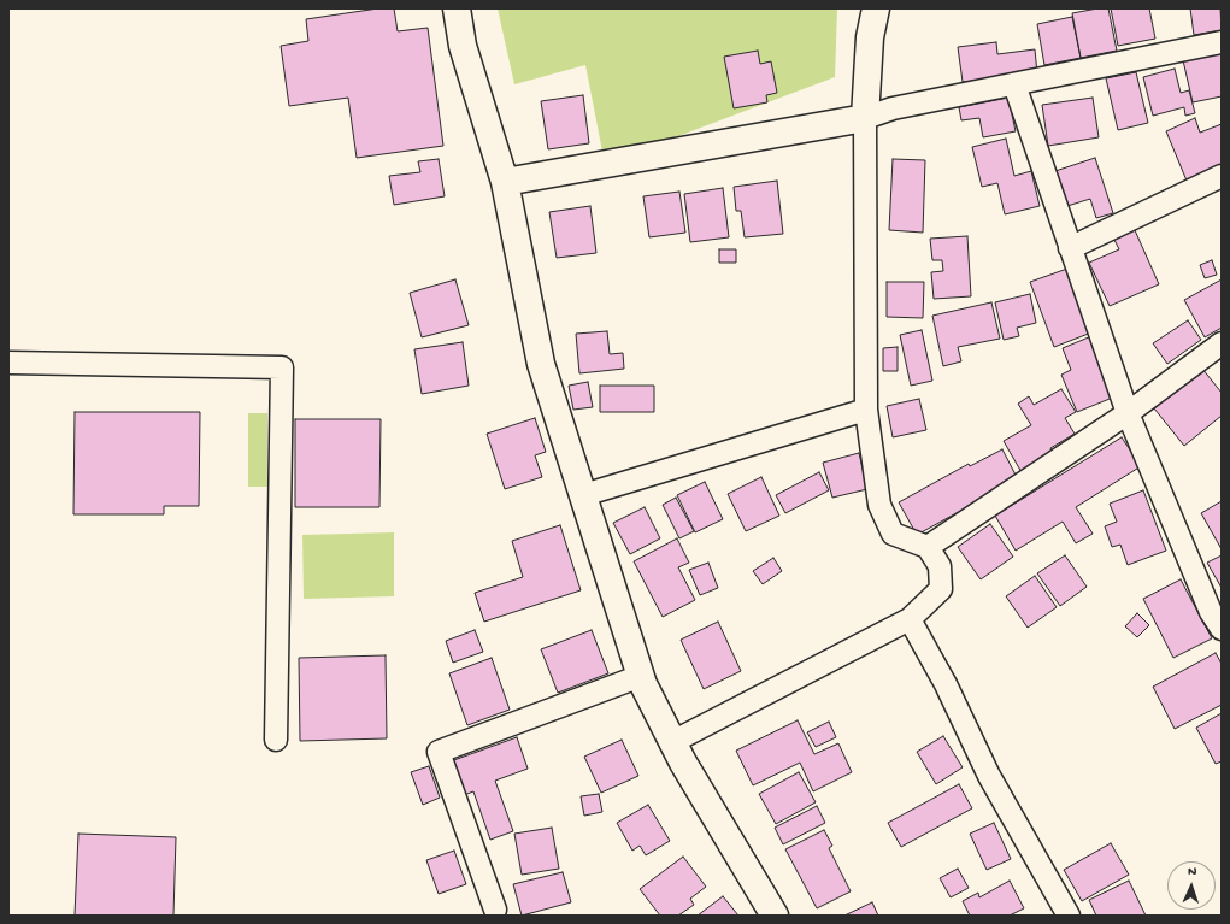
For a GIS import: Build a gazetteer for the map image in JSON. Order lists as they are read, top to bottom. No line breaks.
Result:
{"north":"top"}
